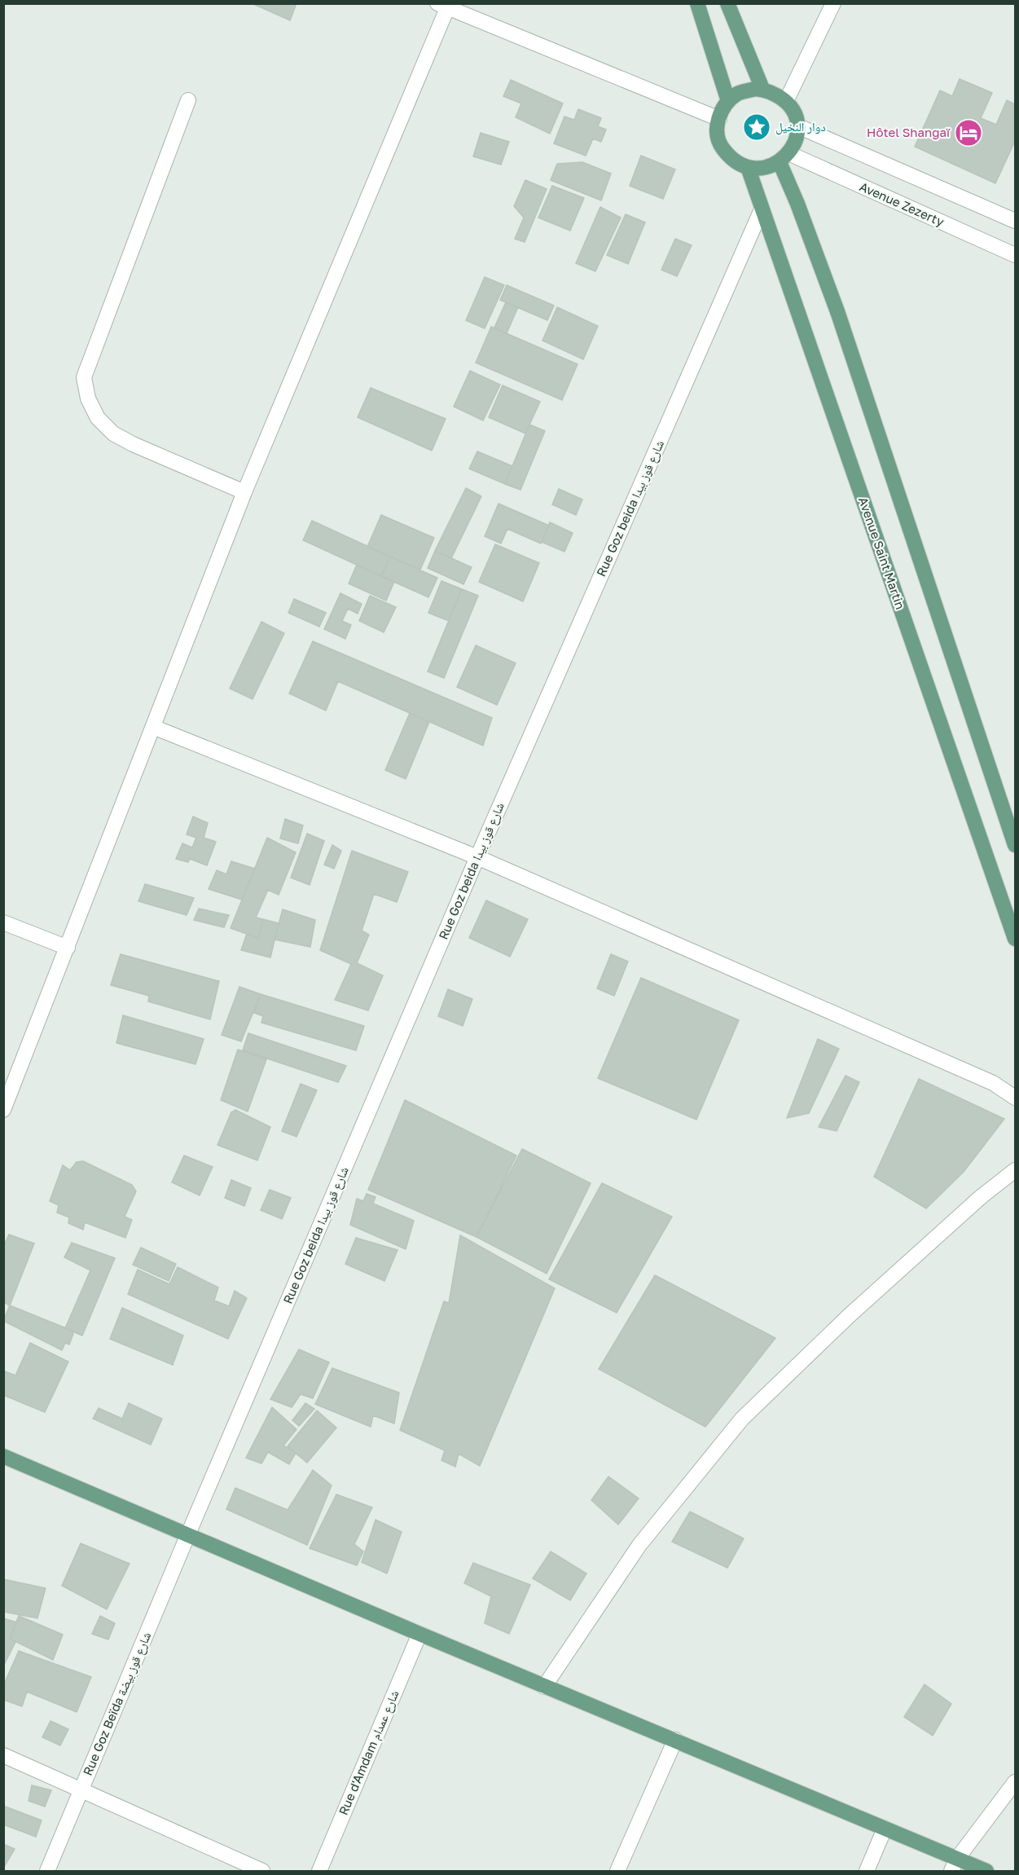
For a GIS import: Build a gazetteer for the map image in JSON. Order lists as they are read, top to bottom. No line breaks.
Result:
{"streets":{"main road":["Avenue Saint Martin"],"street":["Avenue Zezerty","Rue Goz beida شارع قوز بيدا","Rue Goz Beïda شارع قوز بيضة","Rue d'Amdam شارع عمدام"]},"crossings":[["Avenue Zezerty","Avenue Saint Martin"],["Rue Goz beida شارع قوز بيدا","Avenue Saint Martin"],["Rue Goz beida شارع قوز بيدا","Rue Goz Beïda شارع قوز بيضة"]],"places":{"place":["دوار النخيل"],"hotel":["Hôtel Shangaï"]}}
